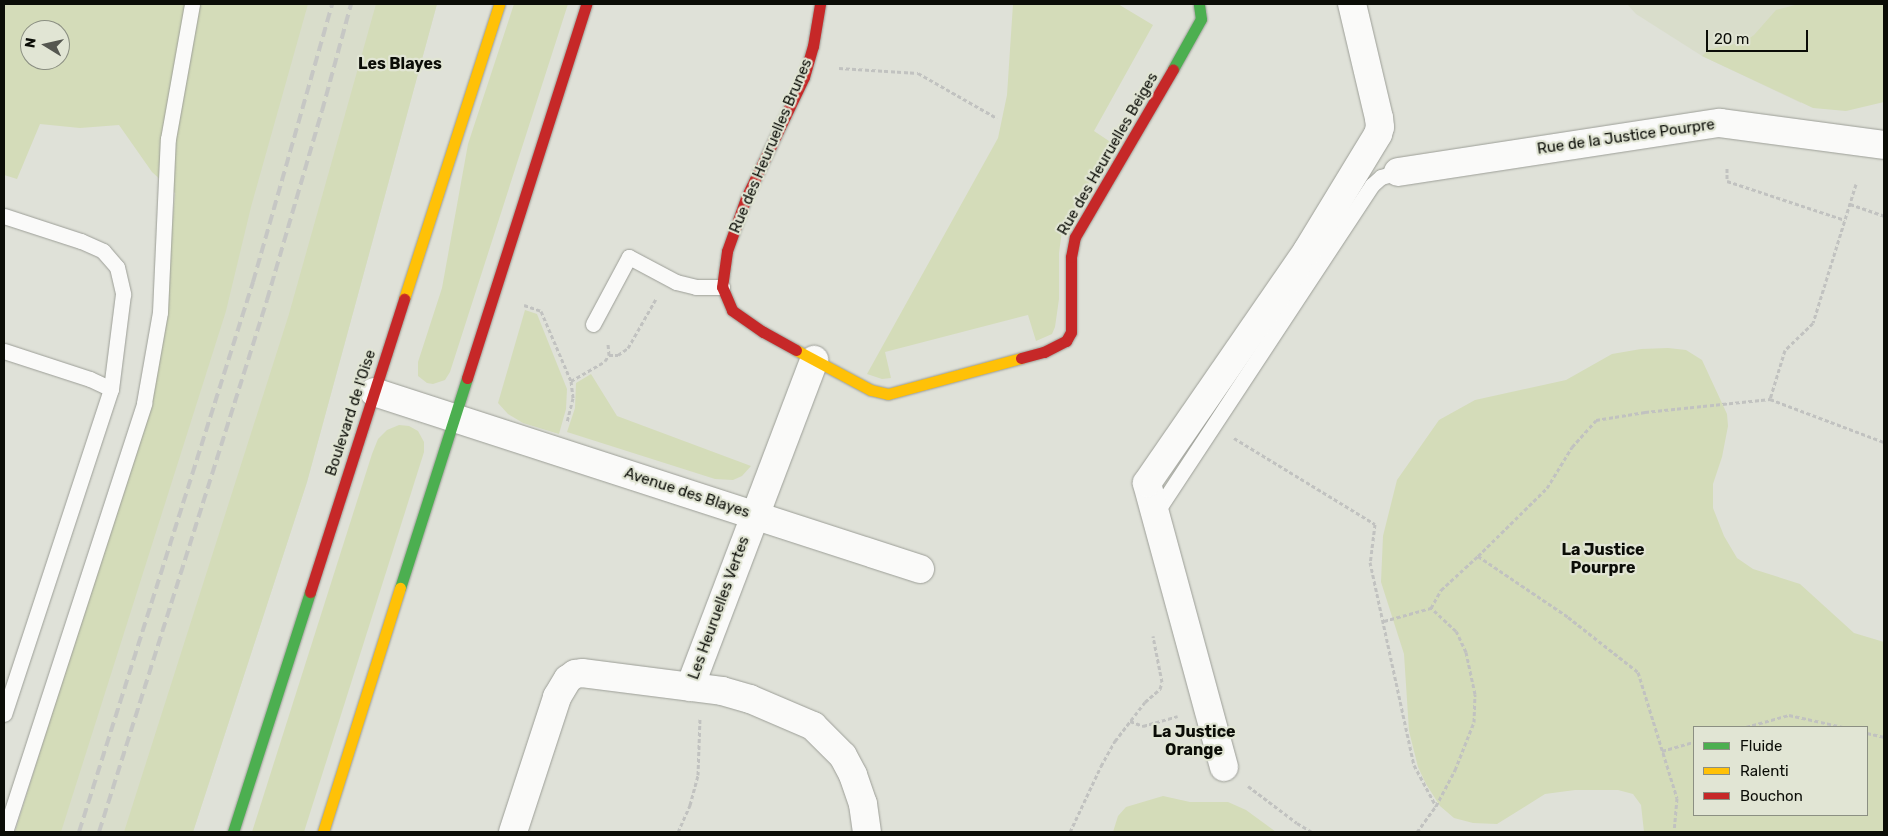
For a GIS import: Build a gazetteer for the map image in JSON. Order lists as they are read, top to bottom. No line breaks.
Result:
{"streets":{"main road":["Rue des Heuruelles Brunes","Rue des Heuruelles Beiges","Boulevard de l'Oise"],"street":["Rue de la Justice Pourpre","Avenue des Blayes","Les Heuruelles Vertes"]},"crossings":[["Rue des Heuruelles Beiges","Les Heuruelles Vertes"],["Boulevard de l'Oise","Avenue des Blayes"],["Avenue des Blayes","Les Heuruelles Vertes"]],"districts":["Les Blayes","La Justice Pourpre","La Justice Orange"],"legend":["Fluide","Ralenti","Bouchon"],"scale_bar":"20 m","north":"left"}
